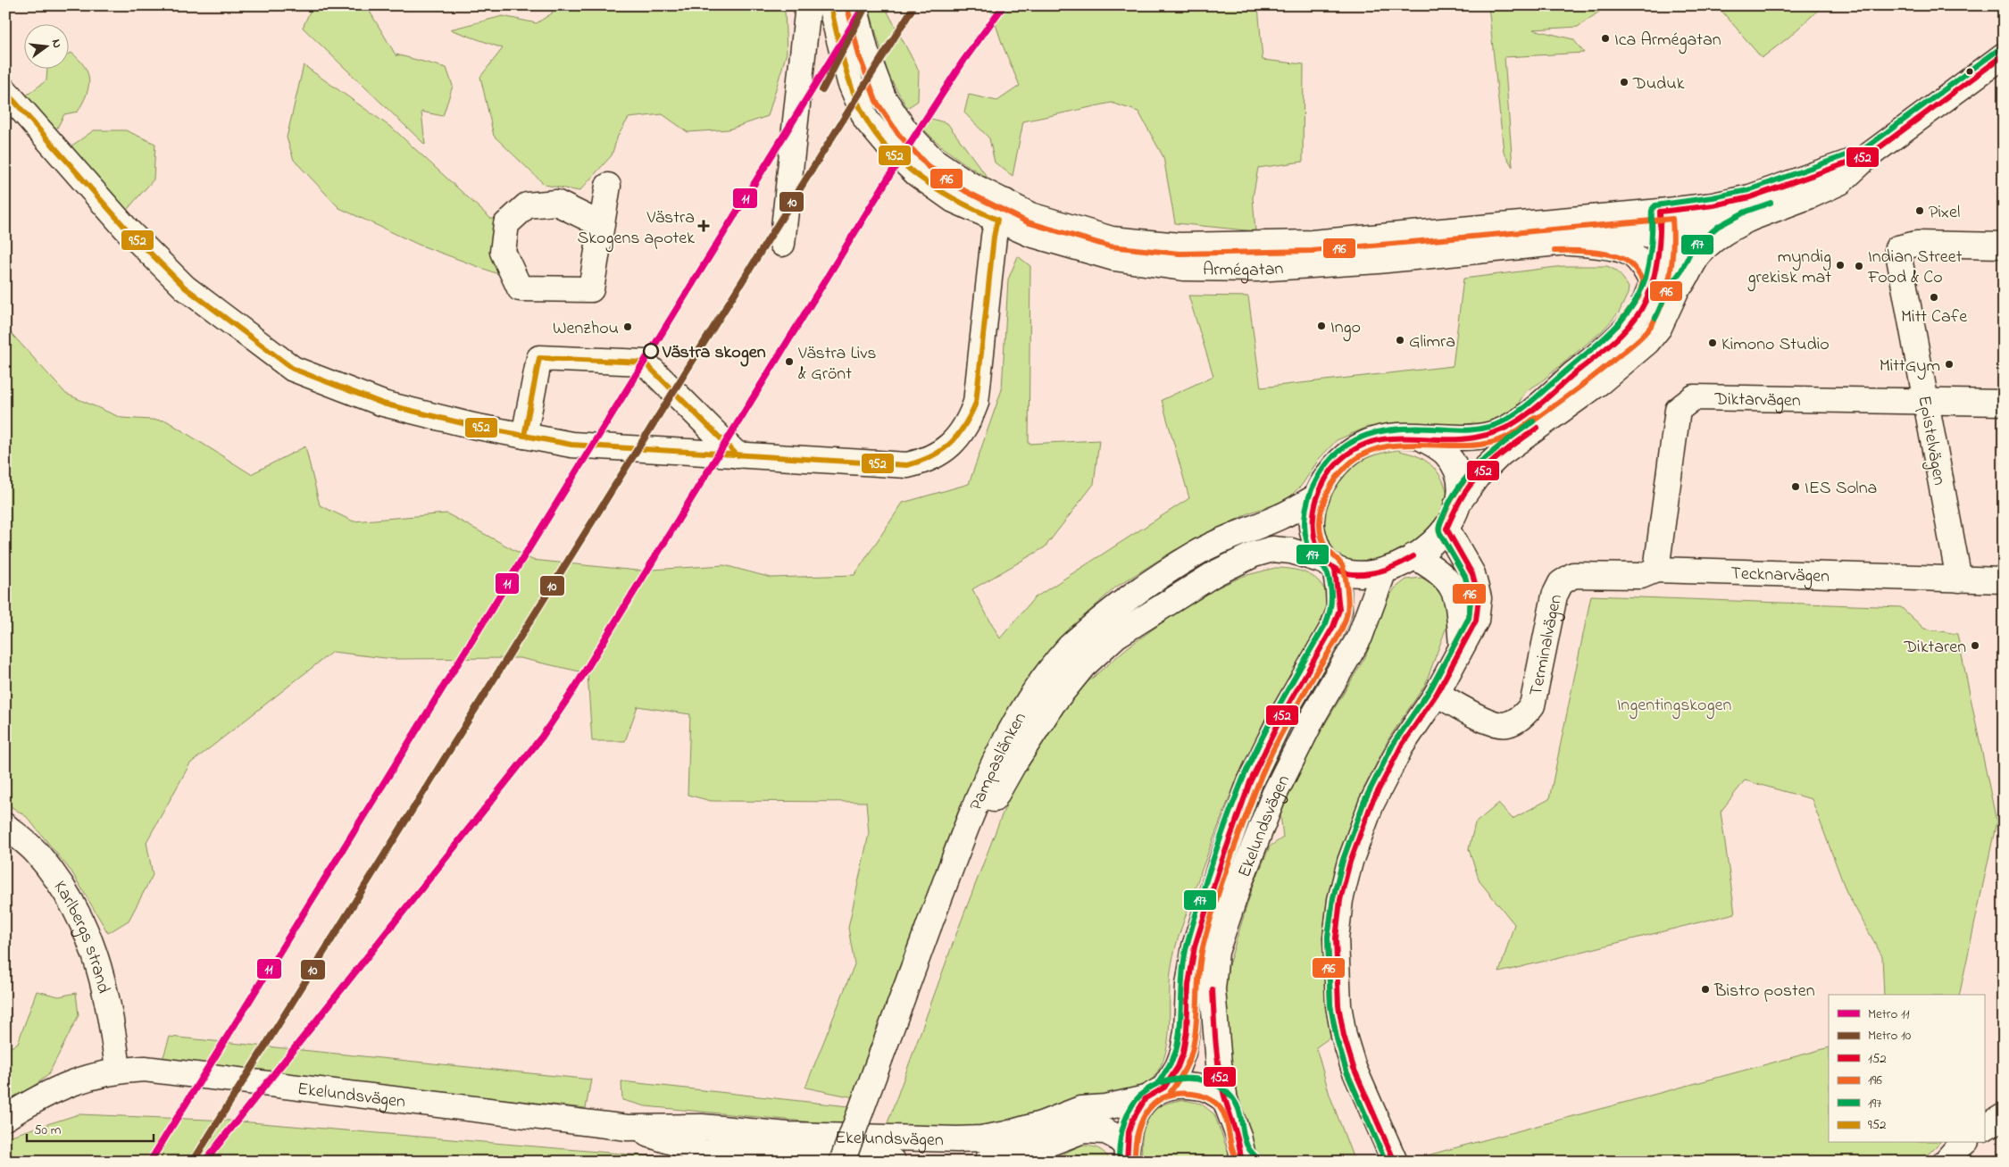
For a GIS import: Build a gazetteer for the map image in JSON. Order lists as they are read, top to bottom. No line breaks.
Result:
{"streets":{"street":["Armégatan","Diktarvägen","Epistelvägen","Tecknarvägen","Terminalvägen","Pampaslänken","Ekelundsvägen","Karlbergs strand"]},"crossings":[["Armégatan","Ekelundsvägen"],["Diktarvägen","Epistelvägen"],["Diktarvägen","Tecknarvägen"],["Epistelvägen","Tecknarvägen"],["Tecknarvägen","Terminalvägen"],["Pampaslänken","Ekelundsvägen"],["Ekelundsvägen","Karlbergs strand"]],"parks":["Ingentingskogen"],"places":{"other":["Ica Armégatan","Duduk","Pixel","myndig grekisk mat","Indian Street Food & Co","Mitt Cafe","Ingo","Wenzhou","Glimra","Kimono Studio","Västra skogen","Västra Livs & Grönt","MittGym","IES Solna","Diktaren","Bistro posten"],"health":["Västra Skogens apotek"]},"lines":["metro line 11","transit line 952","transit line 196","metro line 10","transit line 197","transit line 152"],"legend":["Metro 11","Metro 10","152","196","197","952"],"scale_bar":"50 m","north":"right"}
